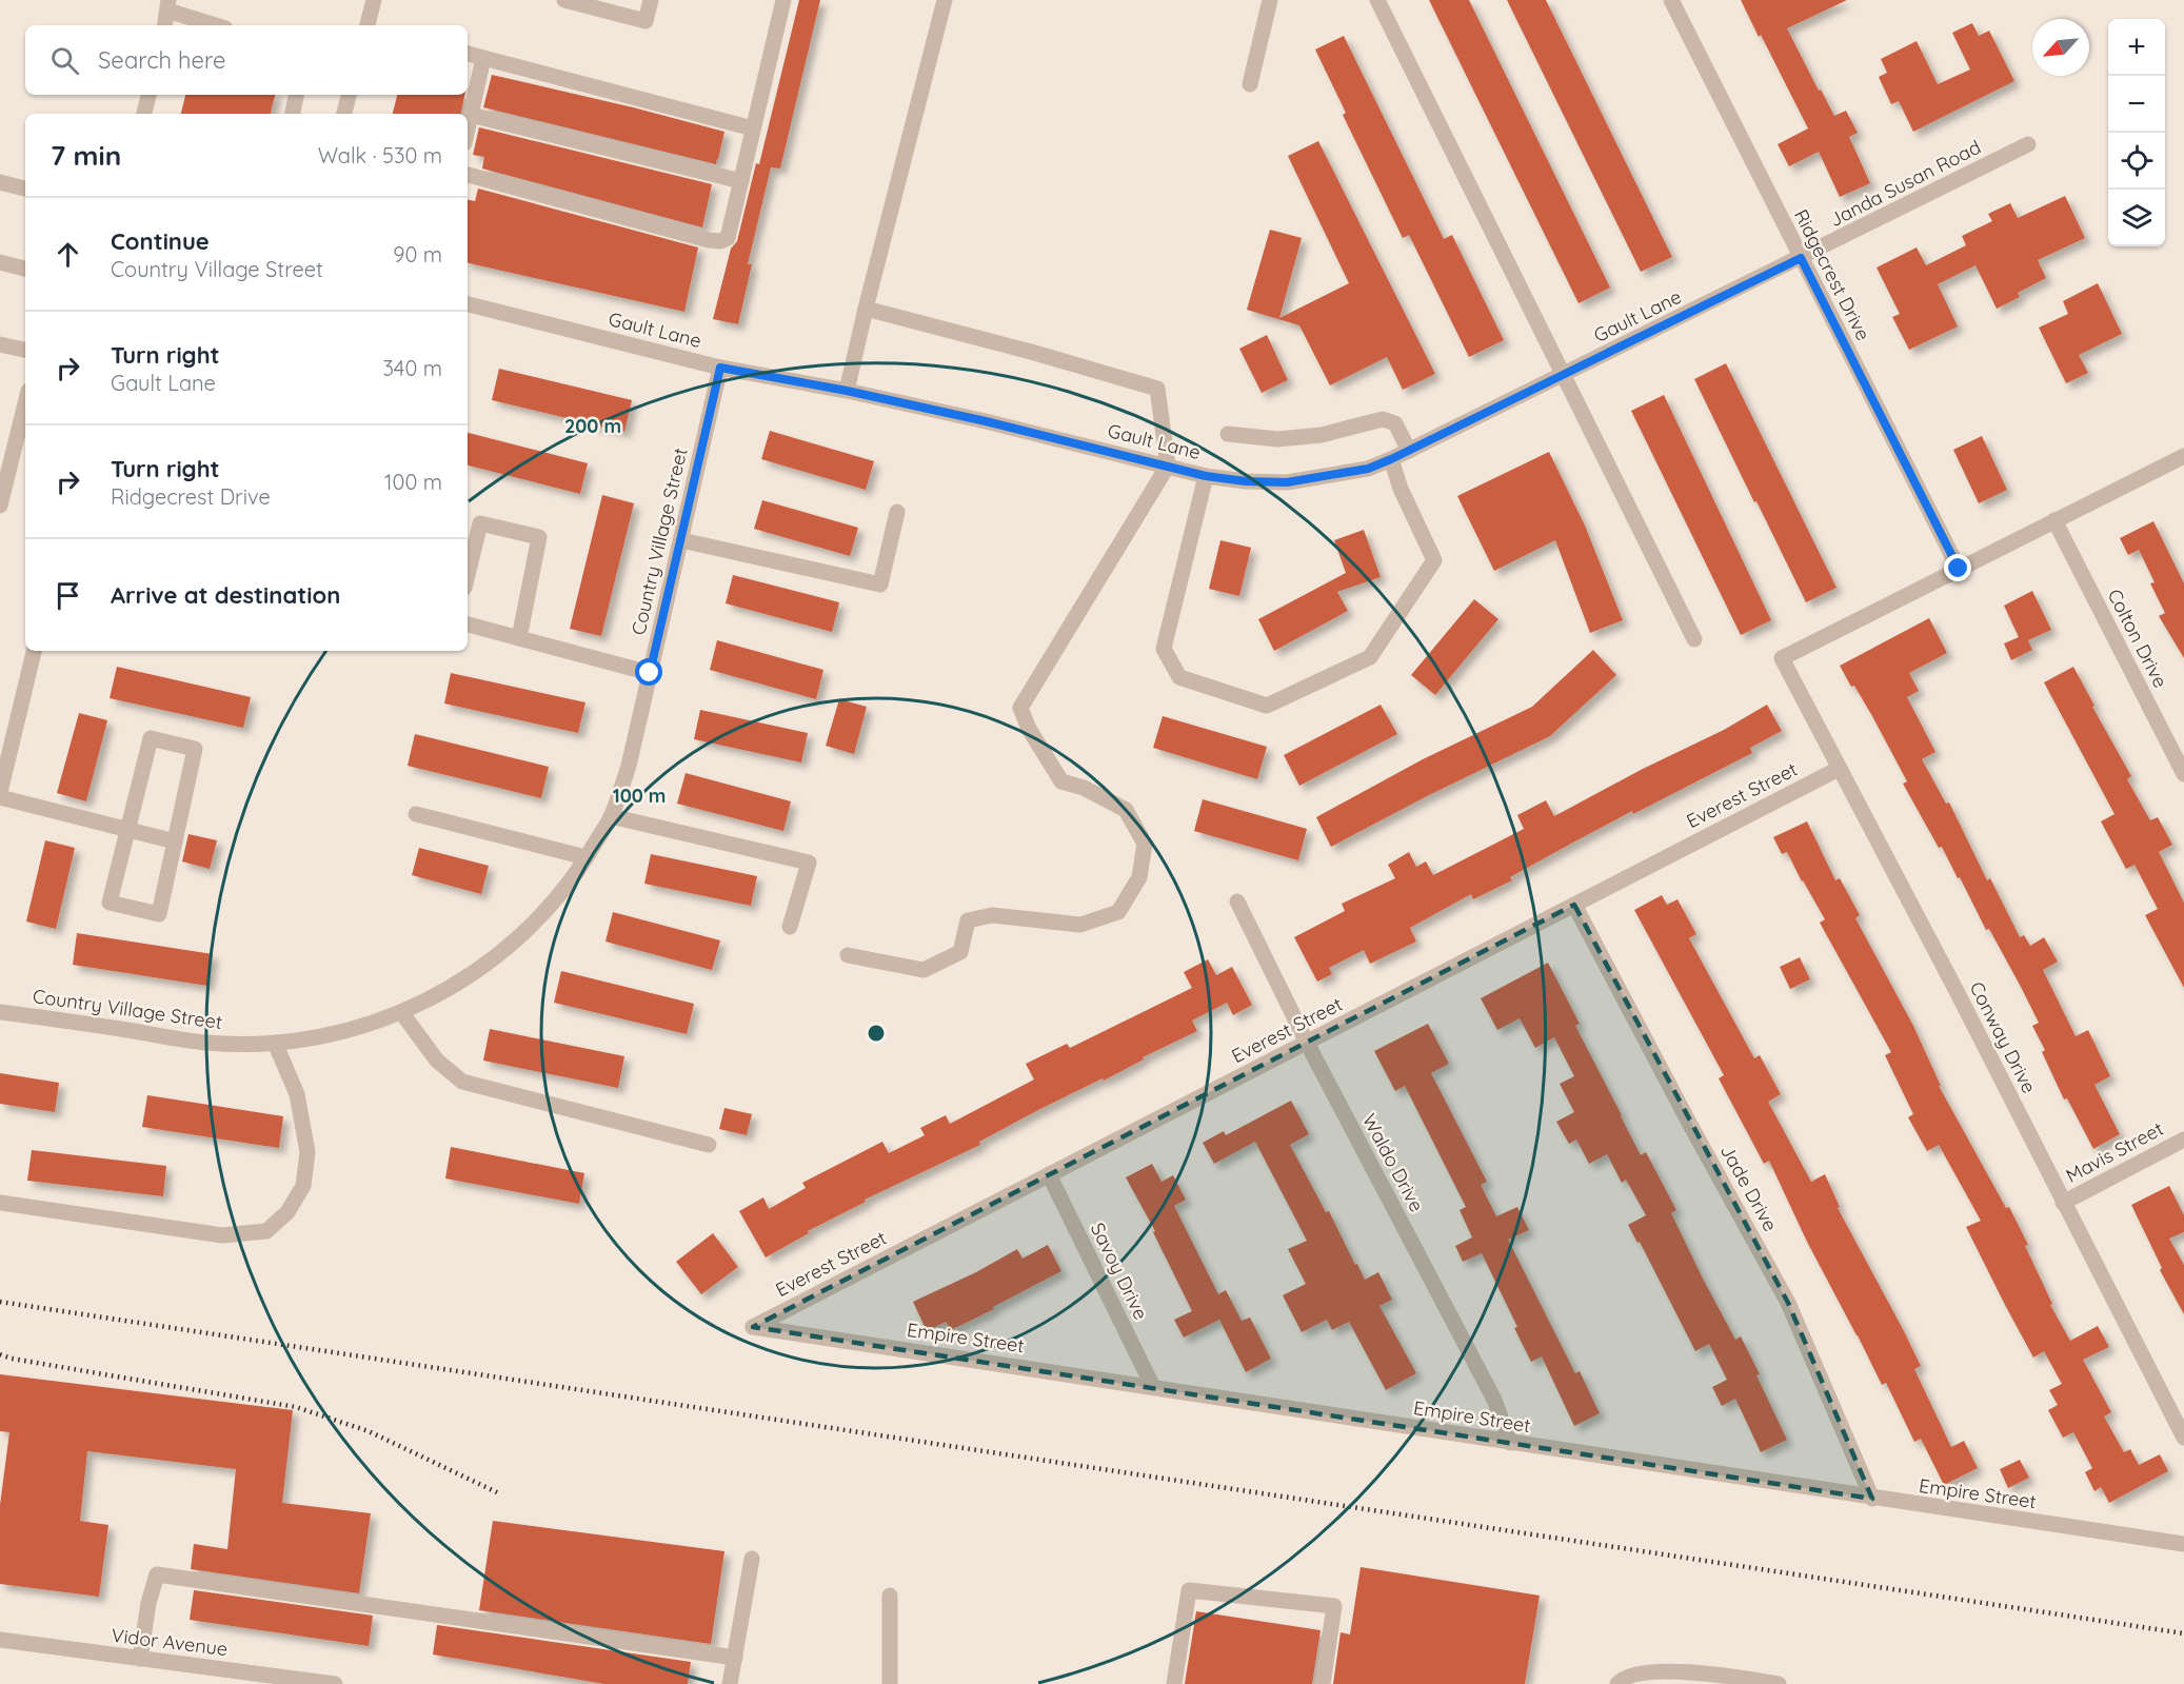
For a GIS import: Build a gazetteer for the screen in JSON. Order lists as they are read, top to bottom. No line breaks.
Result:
{"streets":{"street":["Janda Susan Road","Ridgecrest Drive","Gault Lane","Country Village Street","Colton Drive","Everest Street","Conway Drive","Mavis Street","Waldo Drive","Jade Drive","Savoy Drive","Empire Street","Vidor Avenue"]},"crossings":[["Janda Susan Road","Ridgecrest Drive"],["Janda Susan Road","Gault Lane"],["Ridgecrest Drive","Gault Lane"],["Ridgecrest Drive","Conway Drive"],["Gault Lane","Country Village Street"],["Everest Street","Conway Drive"],["Everest Street","Waldo Drive"],["Everest Street","Jade Drive"],["Everest Street","Savoy Drive"],["Everest Street","Empire Street"],["Conway Drive","Mavis Street"],["Waldo Drive","Empire Street"],["Jade Drive","Empire Street"],["Savoy Drive","Empire Street"]],"north":"bottom left","page":{"map_buttons":["+","−"],"search":"Search here","heading":["7 min","Walk · 530 m"],"list":[["Continue","Country Village Street","90 m"],["Turn right","Gault Lane","340 m"],["Turn right","Ridgecrest Drive","100 m"],"Arrive at destination"]},"rings":["200 m","100 m"]}
